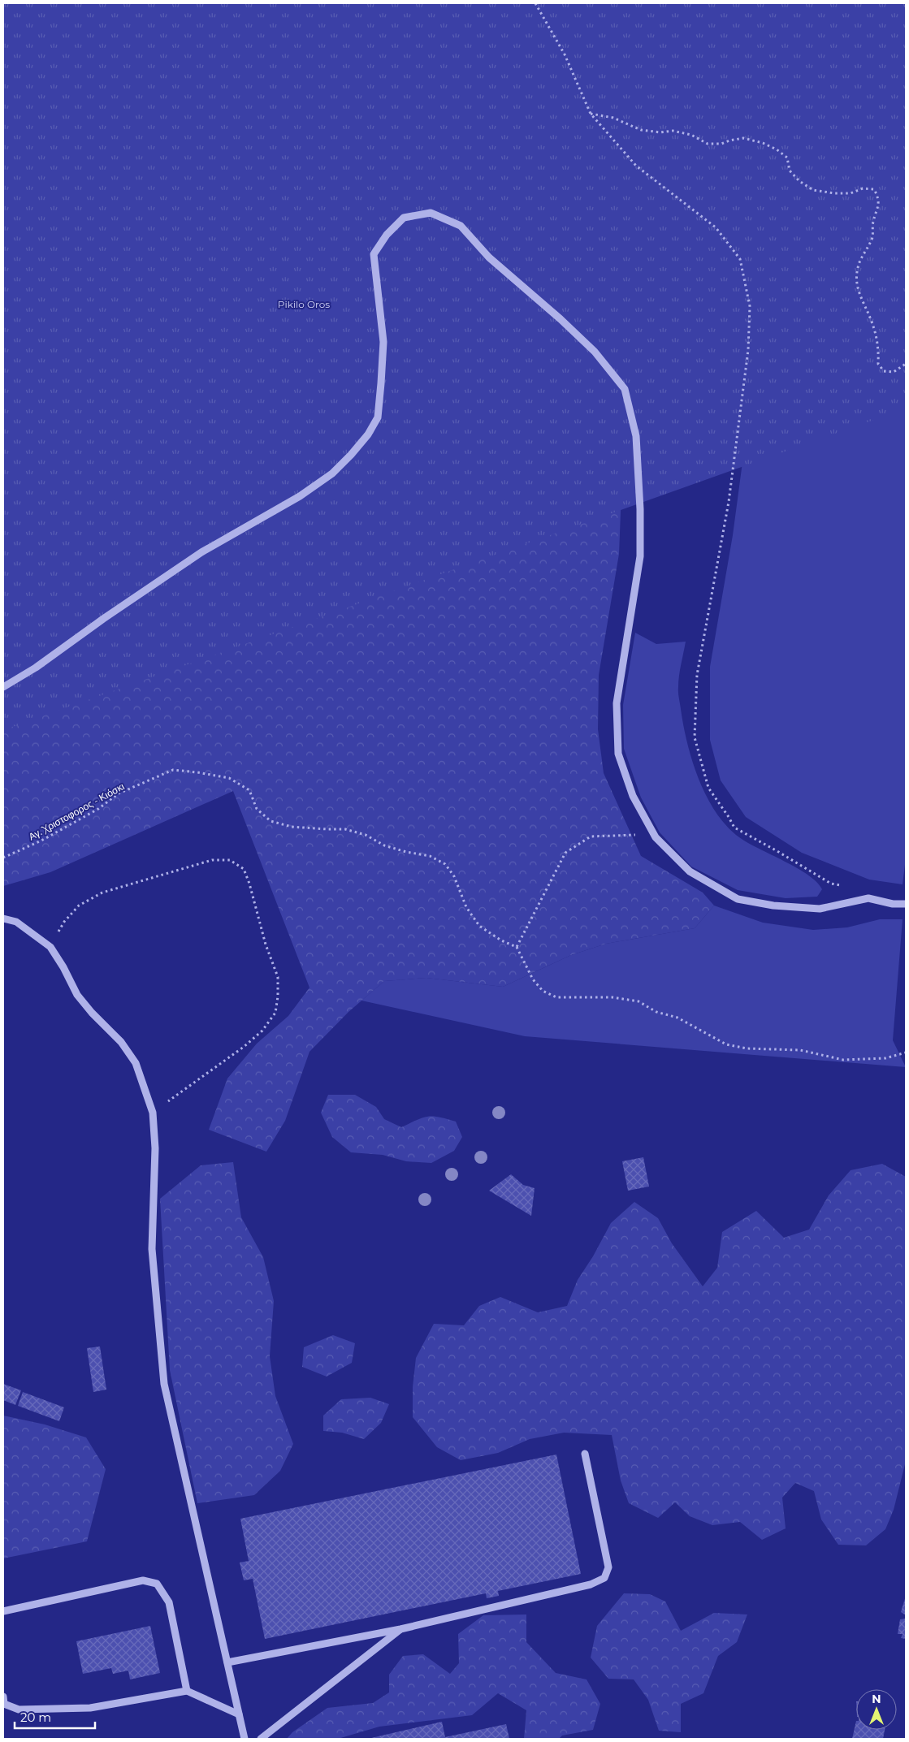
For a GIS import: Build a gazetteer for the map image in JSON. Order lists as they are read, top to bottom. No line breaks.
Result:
{"streets":{"path":["Αγ. Χριστοφορος - Κιόσκι"]},"parks":["Pikilo Oros"],"scale_bar":"20 m","north":"top"}
